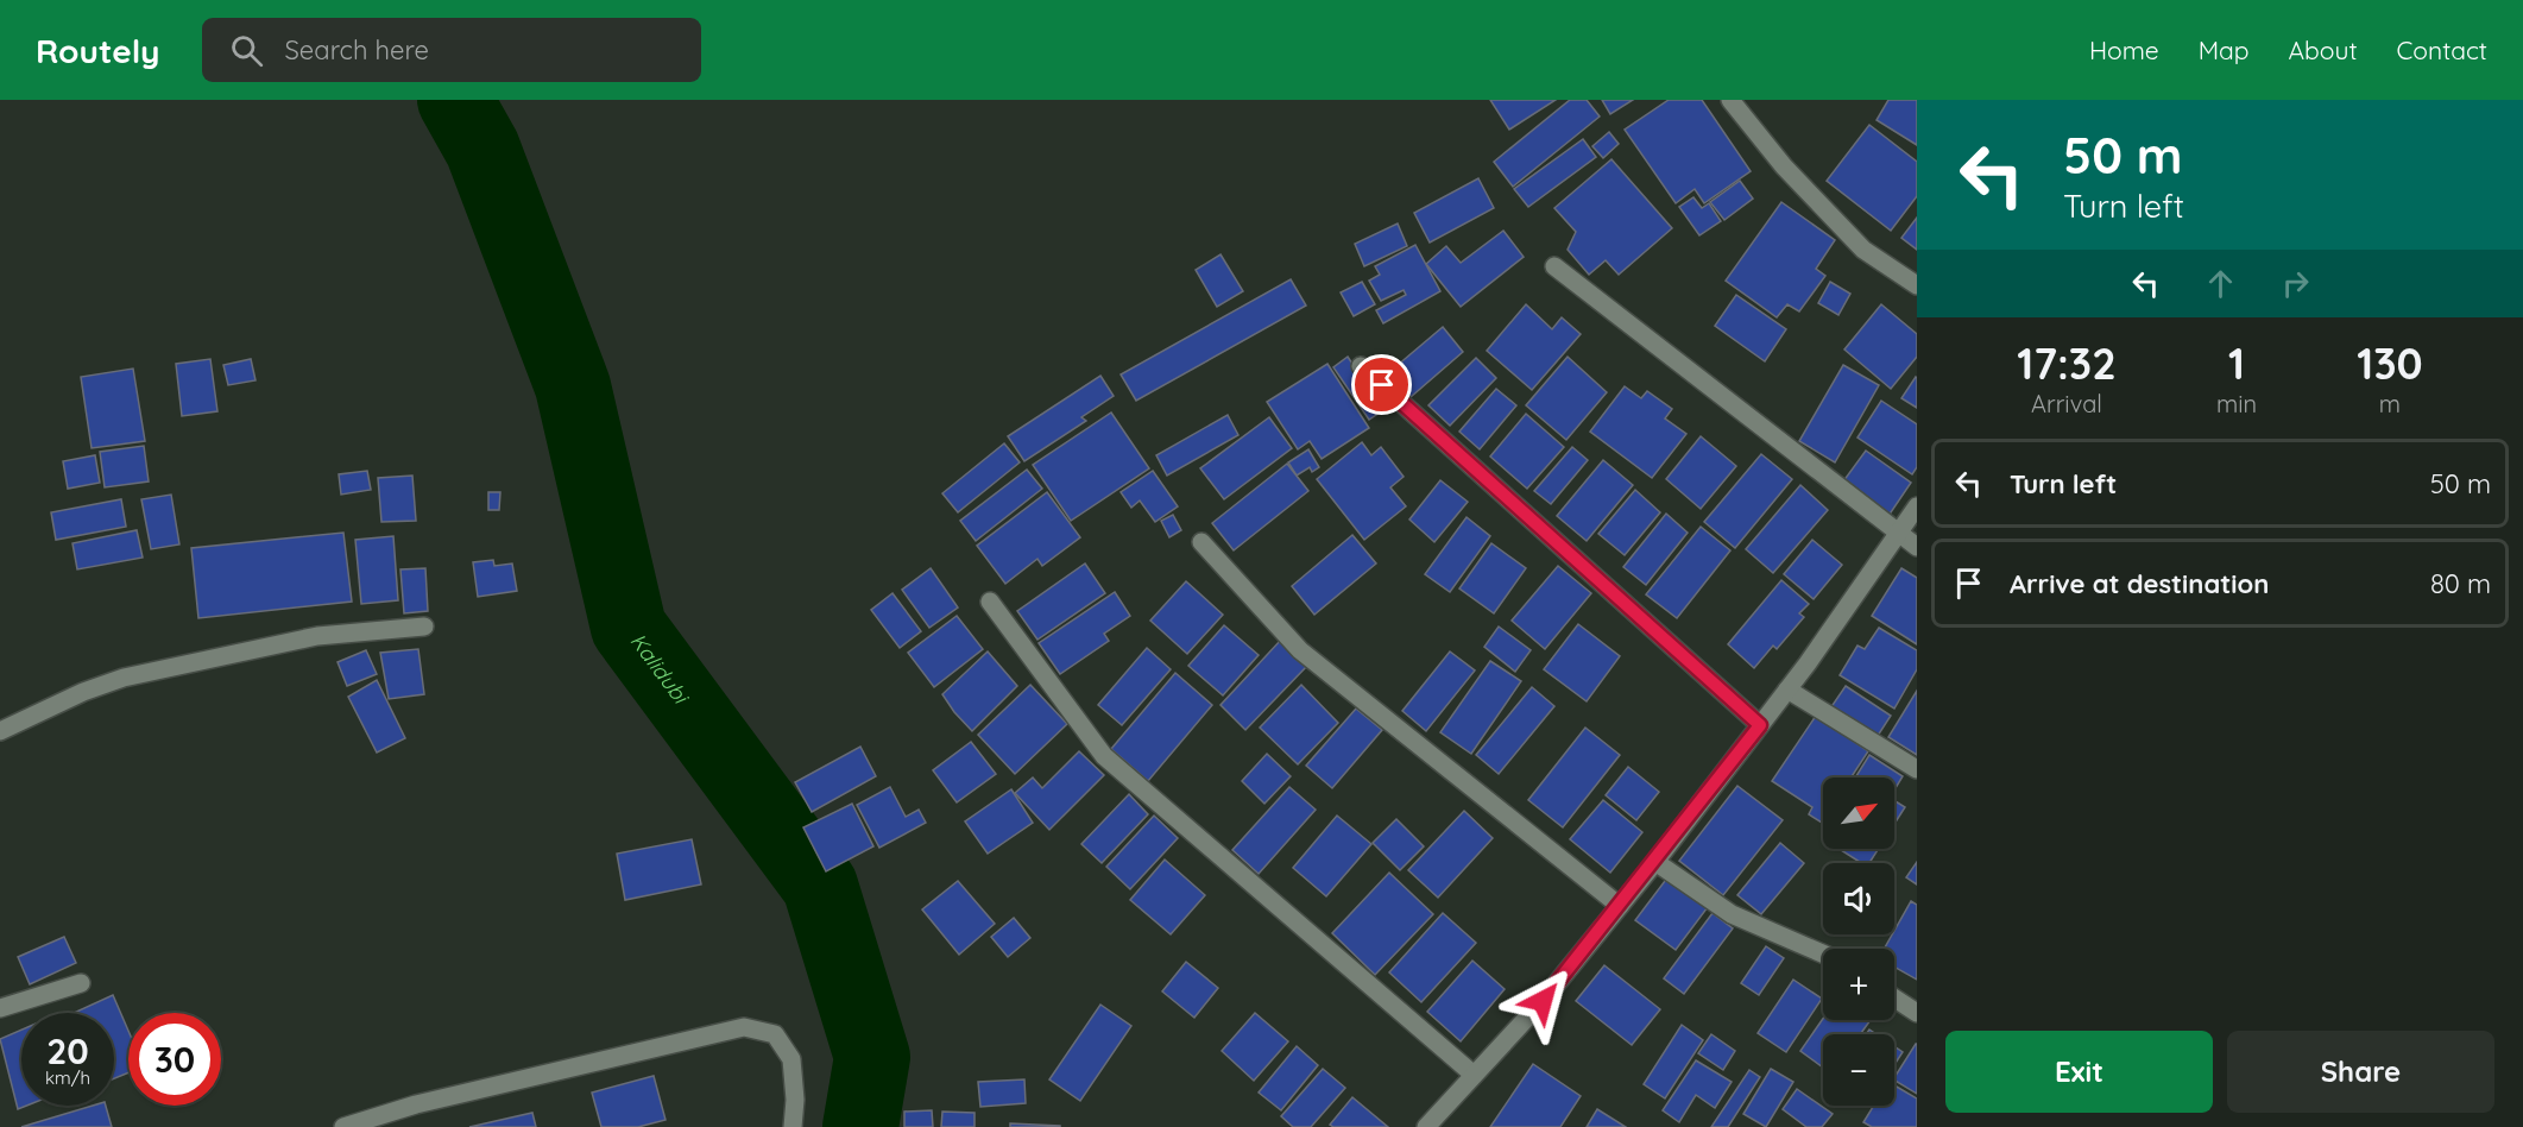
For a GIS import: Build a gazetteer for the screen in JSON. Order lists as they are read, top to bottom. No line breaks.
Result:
{"water":["Kalidubi"],"north":"top right","page":{"header":"Routely","search":"Search here","nav":["Home","Map","About","Contact"],"turn":["50 m","Turn left"],"eta":["17:32","Arrival","1","min","130","m"],"list":[{"name":"Turn left","value":"50 m"},{"name":"Arrive at destination","value":"80 m"}],"map_buttons":["+","−"],"speed":"20 km/h","limit":"30","buttons":["Exit","Share"]}}
